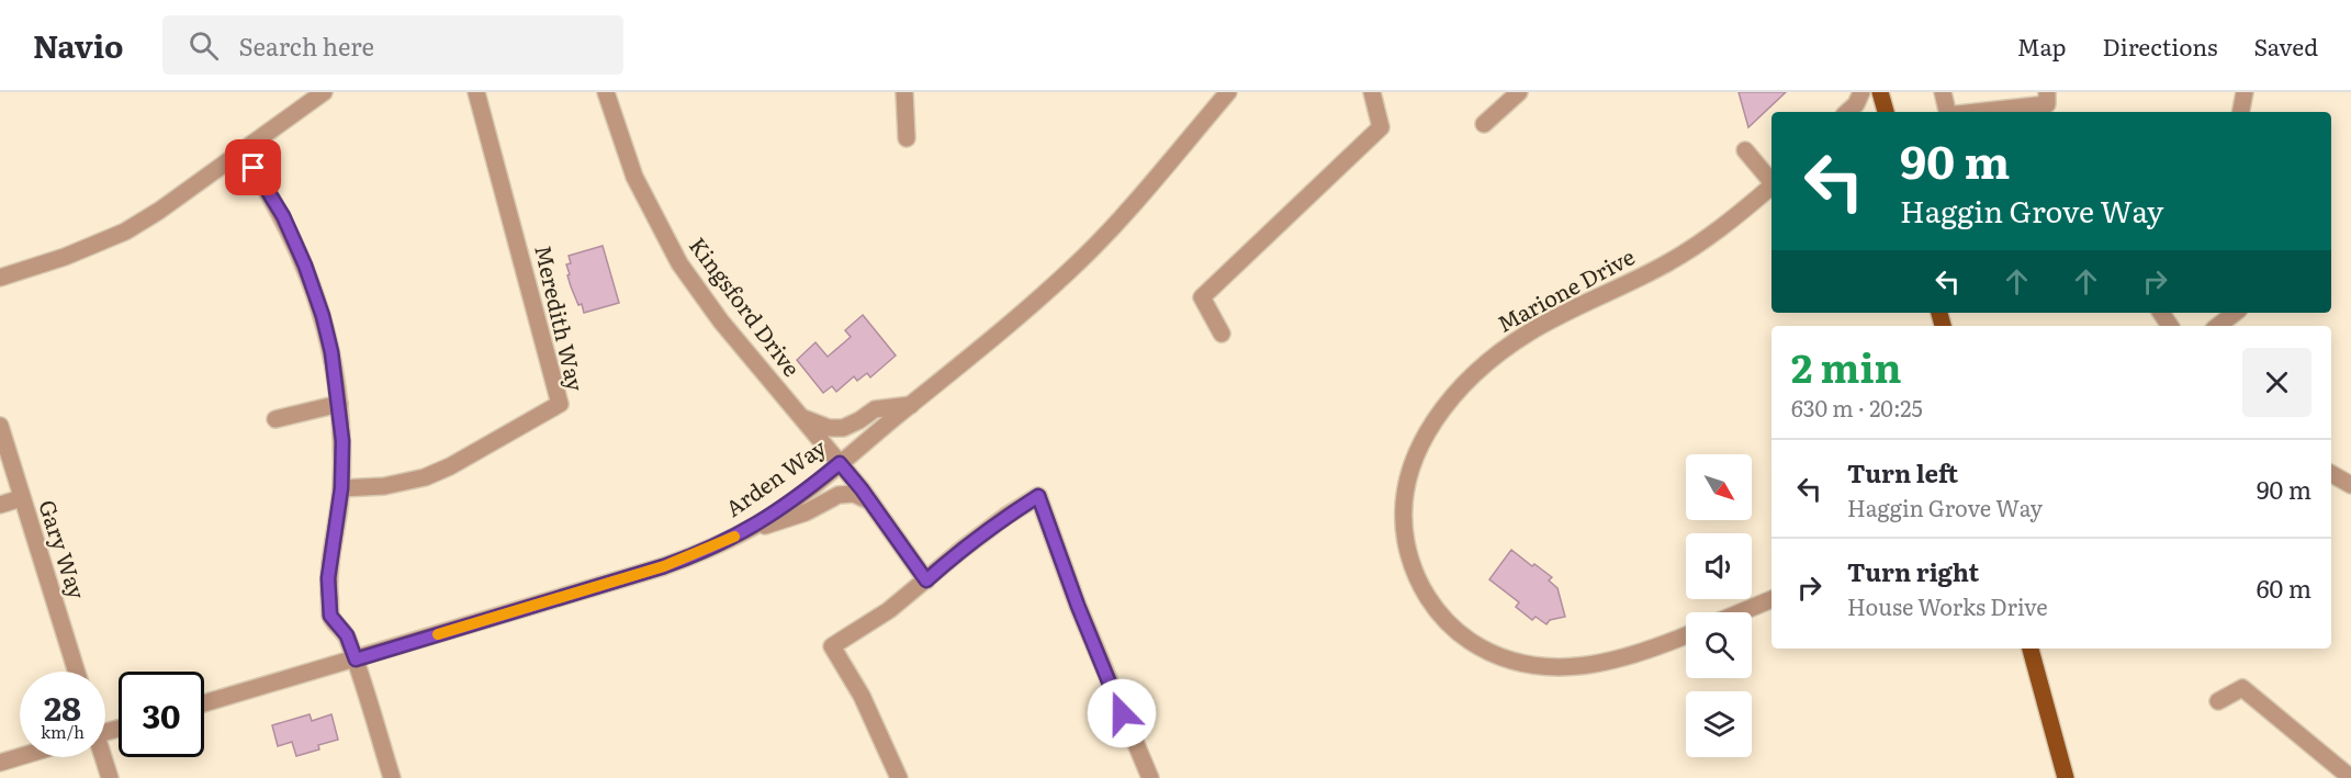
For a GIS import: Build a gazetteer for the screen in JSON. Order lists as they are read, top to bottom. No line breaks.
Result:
{"streets":{"street":["Marione Drive","Kingsford Drive","Meredith Way","Arden Way","Gary Way"]},"crossings":[["Kingsford Drive","Arden Way"]],"north":"bottom right","page":{"header":"Navio","search":"Search here","nav":["Map","Directions","Saved"],"turn":["90 m","Haggin Grove Way"],"heading":["2 min","630 m · 20:25"],"list":[{"name":"Turn left","note":"Haggin Grove Way","value":"90 m"},{"name":"Turn right","note":"House Works Drive","value":"60 m"}],"speed":"28 km/h","limit":"30"}}
